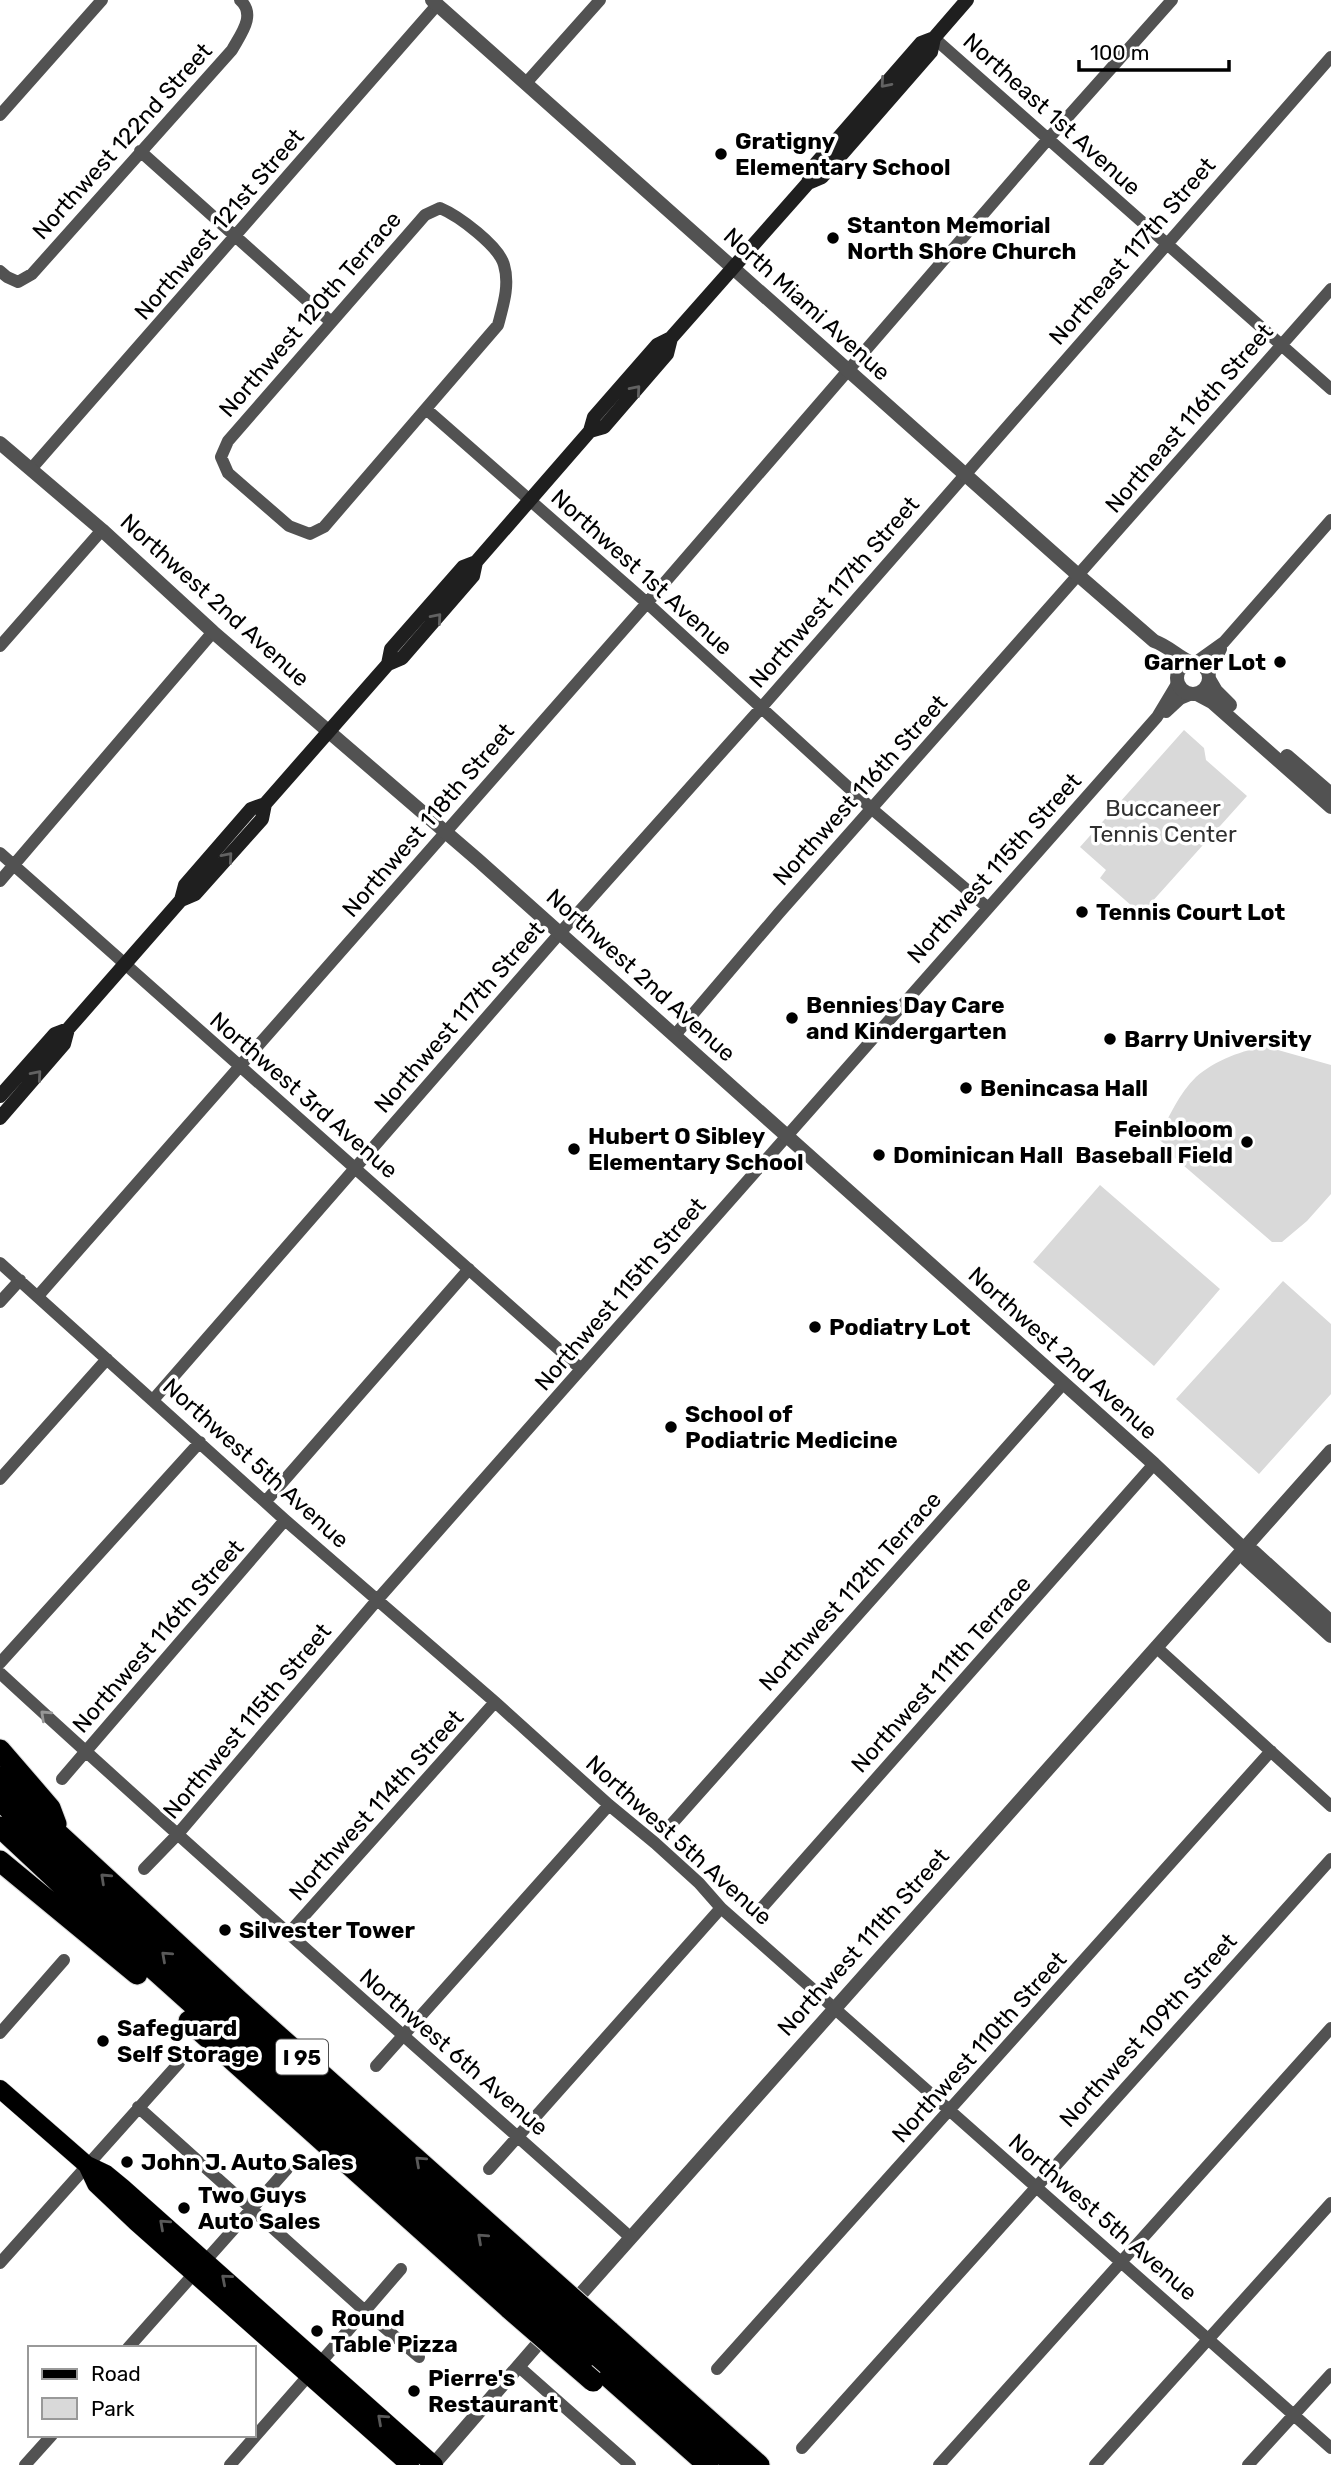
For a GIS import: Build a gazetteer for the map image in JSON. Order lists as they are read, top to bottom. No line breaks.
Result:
{"streets":{"highway":["I 95"],"street":["Northeast 1st Avenue","Northwest 122nd Street","Northwest 121st Street","Northeast 117th Street","North Miami Avenue","Northwest 120th Terrace","Northeast 116th Street","Northwest 1st Avenue","Northwest 117th Street","Northwest 2nd Avenue","Northwest 116th Street","Northwest 118th Street","Northwest 115th Street","Northwest 3rd Avenue","Northwest 5th Avenue","Northwest 112th Terrace","Northwest 111th Terrace","Northwest 114th Street","Northwest 111th Street","Northwest 109th Street","Northwest 110th Street","Northwest 6th Avenue"]},"crossings":[["Northeast 1st Avenue","Northeast 117th Street"],["Northeast 1st Avenue","Northeast 116th Street"],["Northeast 1st Avenue","Northwest 118th Street"],["Northwest 121st Street","North Miami Avenue"],["Northwest 121st Street","Northwest 2nd Avenue"],["Northeast 117th Street","North Miami Avenue"],["Northeast 117th Street","Northwest 117th Street"],["North Miami Avenue","Northeast 116th Street"],["North Miami Avenue","Northwest 117th Street"],["North Miami Avenue","Northwest 116th Street"],["North Miami Avenue","Northwest 118th Street"],["Northwest 120th Terrace","Northwest 1st Avenue"],["Northeast 116th Street","Northwest 116th Street"],["Northwest 1st Avenue","Northwest 117th Street"],["Northwest 1st Avenue","Northwest 116th Street"],["Northwest 1st Avenue","Northwest 118th Street"],["Northwest 1st Avenue","Northwest 115th Street"],["Northwest 117th Street","Northwest 2nd Avenue"],["Northwest 117th Street","Northwest 3rd Avenue"],["Northwest 117th Street","Northwest 5th Avenue"],["Northwest 2nd Avenue","Northwest 116th Street"],["Northwest 2nd Avenue","Northwest 118th Street"],["Northwest 2nd Avenue","Northwest 115th Street"],["Northwest 2nd Avenue","Northwest 112th Terrace"],["Northwest 2nd Avenue","Northwest 111th Terrace"],["Northwest 2nd Avenue","Northwest 111th Street"],["Northwest 116th Street","Northwest 5th Avenue"],["Northwest 116th Street","Northwest 6th Avenue"],["Northwest 118th Street","Northwest 3rd Avenue"],["Northwest 118th Street","Northwest 5th Avenue"],["Northwest 115th Street","Northwest 3rd Avenue"],["Northwest 115th Street","Northwest 5th Avenue"],["Northwest 115th Street","Northwest 6th Avenue"],["Northwest 5th Avenue","Northwest 114th Street"],["Northwest 5th Avenue","Northwest 111th Street"],["Northwest 5th Avenue","Northwest 109th Street"],["Northwest 5th Avenue","Northwest 110th Street"],["Northwest 114th Street","Northwest 6th Avenue"],["Northwest 111th Street","Northwest 6th Avenue"]],"parks":["Buccaneer Tennis Center"],"places":["Gratigny Elementary School","Stanton Memorial North Shore Church","Garner Lot","Tennis Court Lot","Bennies Day Care and Kindergarten","Barry University","Benincasa Hall","Feinbloom Baseball Field","Hubert O Sibley Elementary School","Dominican Hall","Podiatry Lot","School of Podiatric Medicine","Silvester Tower","Safeguard Self Storage","John J. Auto Sales","Two Guys Auto Sales","Round Table Pizza","Pierre's Restaurant"],"legend":["Road","Park"],"scale_bar":"100 m"}
